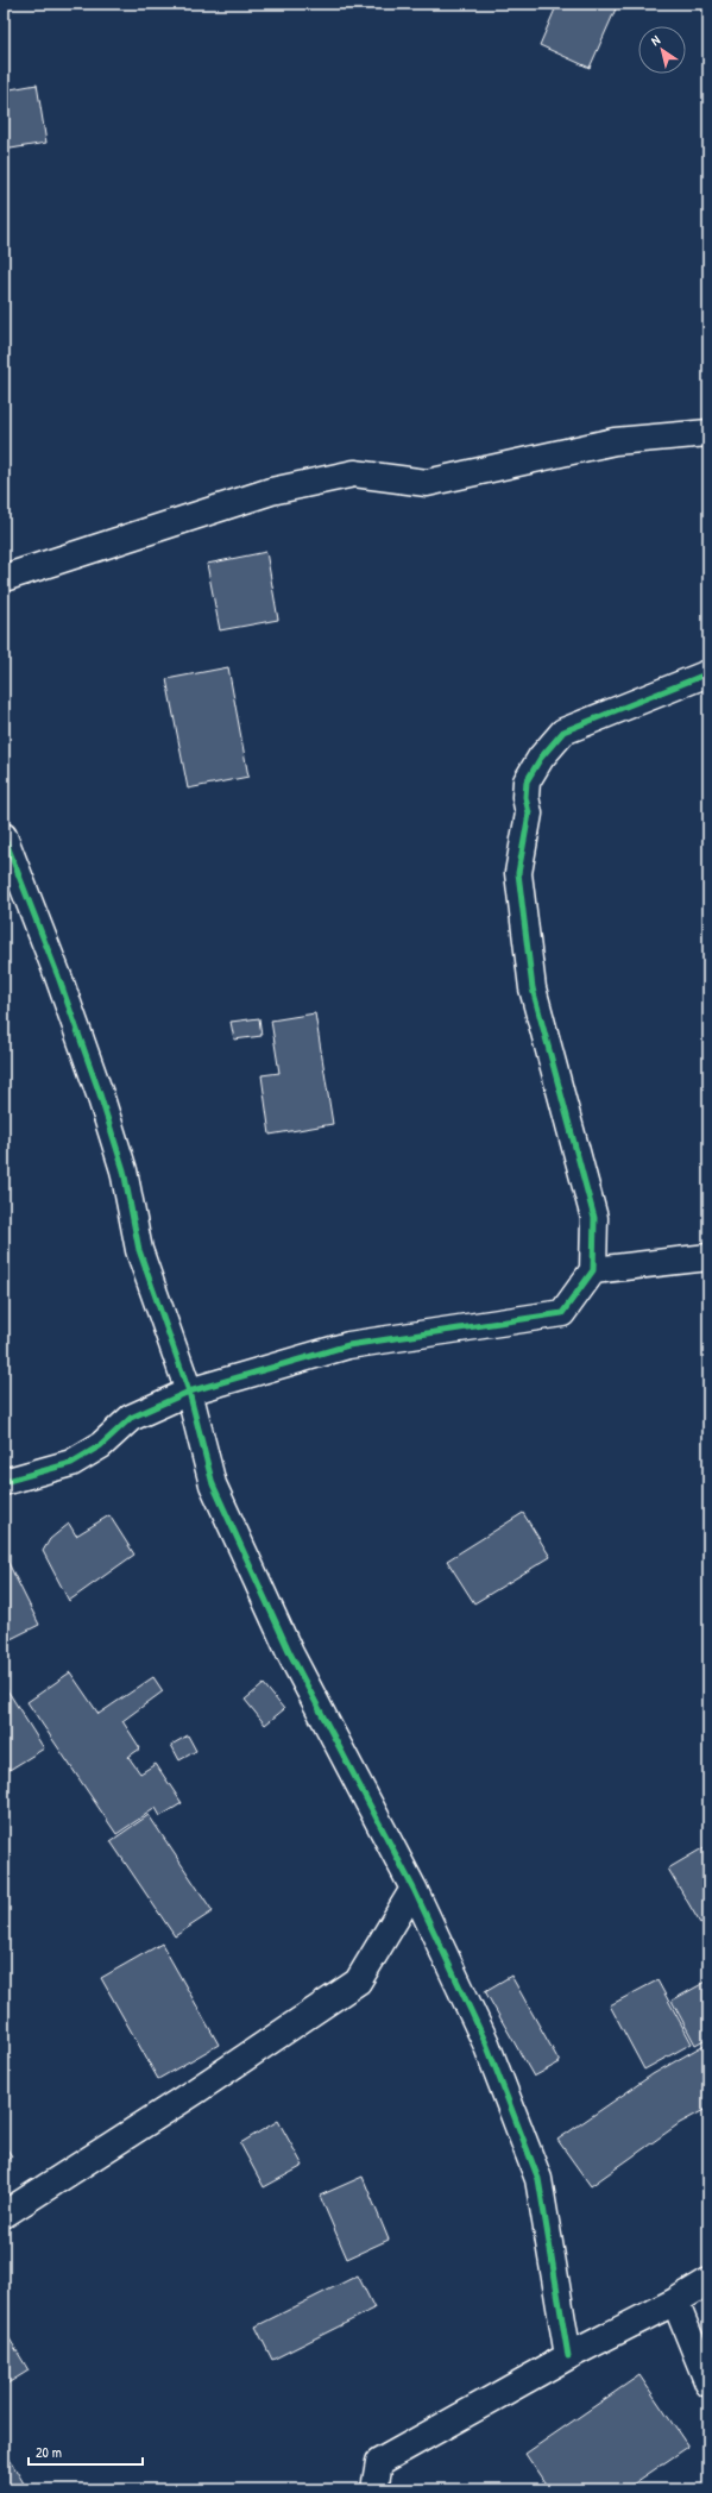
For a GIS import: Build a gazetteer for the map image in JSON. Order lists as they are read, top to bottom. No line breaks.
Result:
{"scale_bar":"20 m","north":"top left"}
